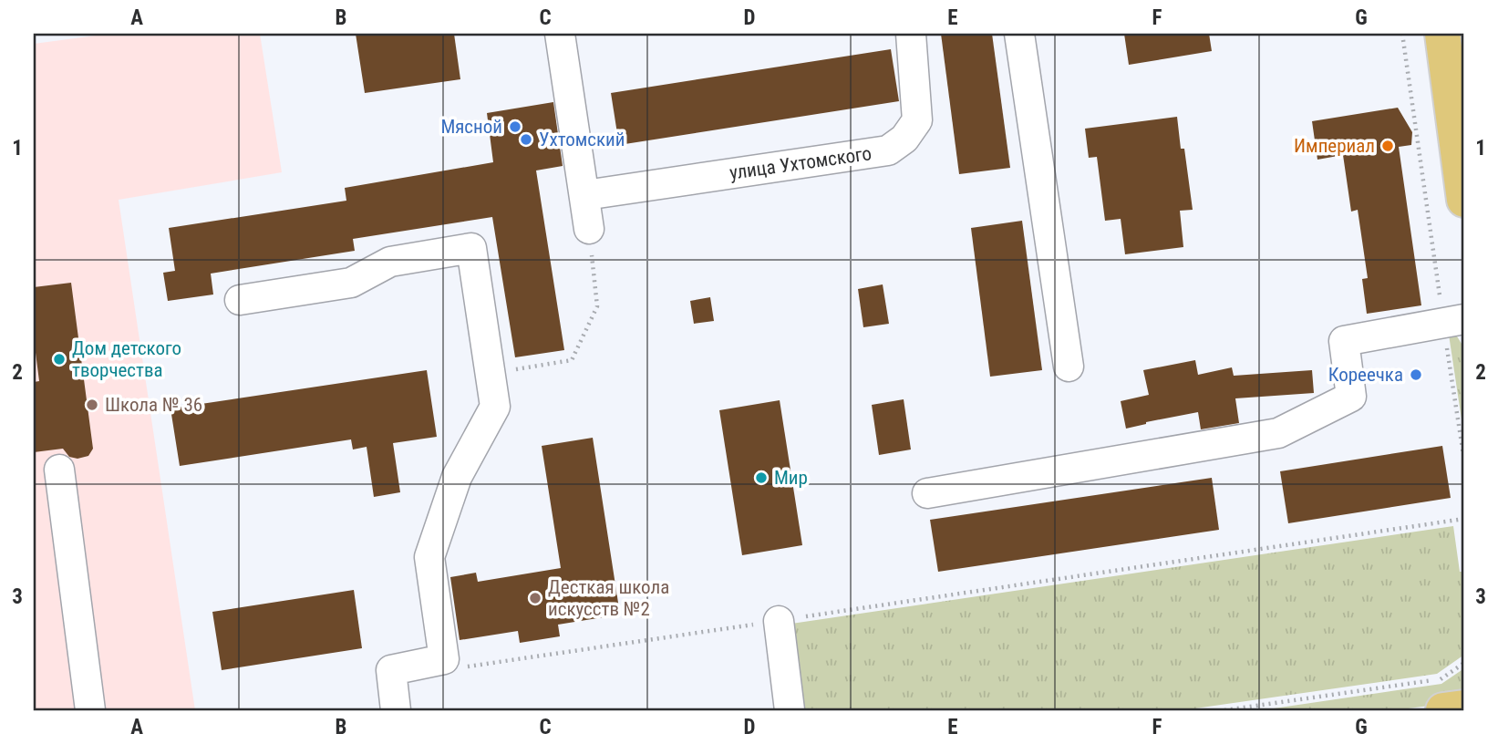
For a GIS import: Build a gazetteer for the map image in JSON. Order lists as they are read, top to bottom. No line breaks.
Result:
{"streets":{"street":["улица Ухтомского"]},"places":["Мясной","Ухтомский","Империал","Дом детского творчества","Кореечка","Школа № 36","Мир","Десткая школа искусств №2"],"grid":{"columns":["A","B","C","D","E","F","G"],"rows":["1","2","3"]}}
